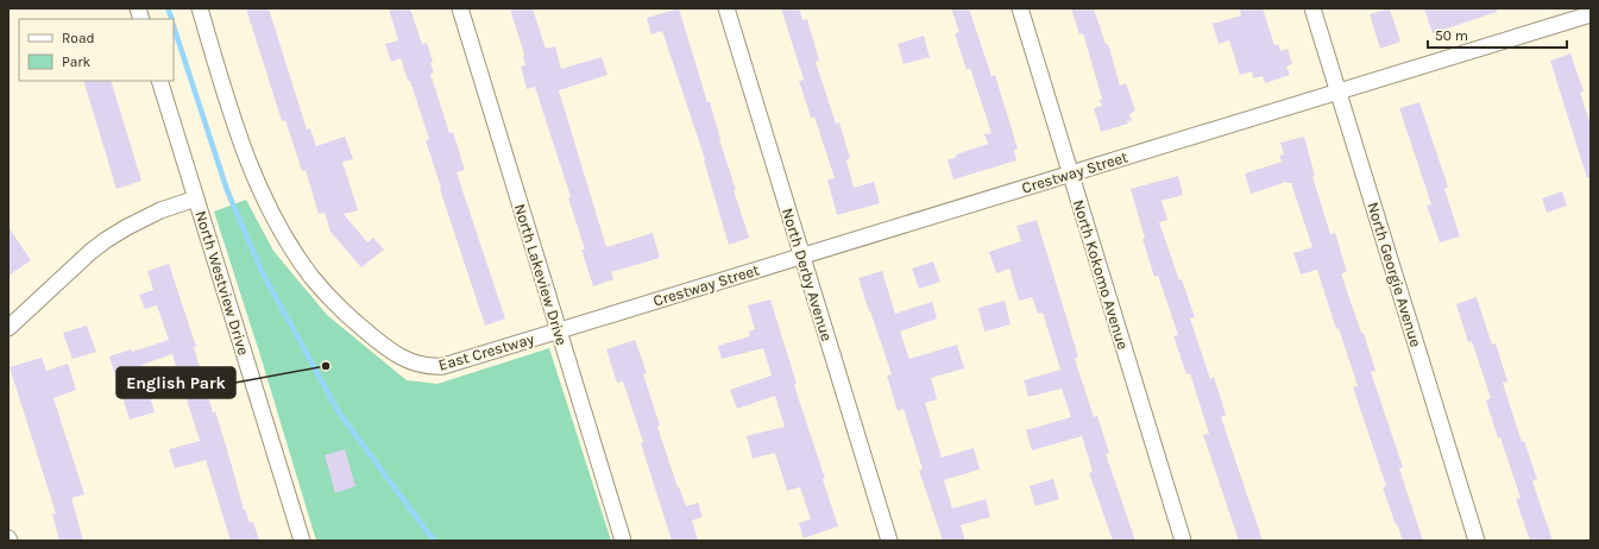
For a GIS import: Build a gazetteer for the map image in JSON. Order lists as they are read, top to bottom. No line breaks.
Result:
{"streets":{"street":["Crestway Street","North Lakeview Drive","North Derby Avenue","North Kokomo Avenue","North Georgie Avenue","North Westview Drive","East Crestway"]},"crossings":[["Crestway Street","North Lakeview Drive"],["Crestway Street","North Derby Avenue"],["Crestway Street","North Kokomo Avenue"],["Crestway Street","North Georgie Avenue"],["Crestway Street","East Crestway"],["North Lakeview Drive","East Crestway"]],"places":["English Park"],"legend":["Road","Park"],"scale_bar":"50 m"}
